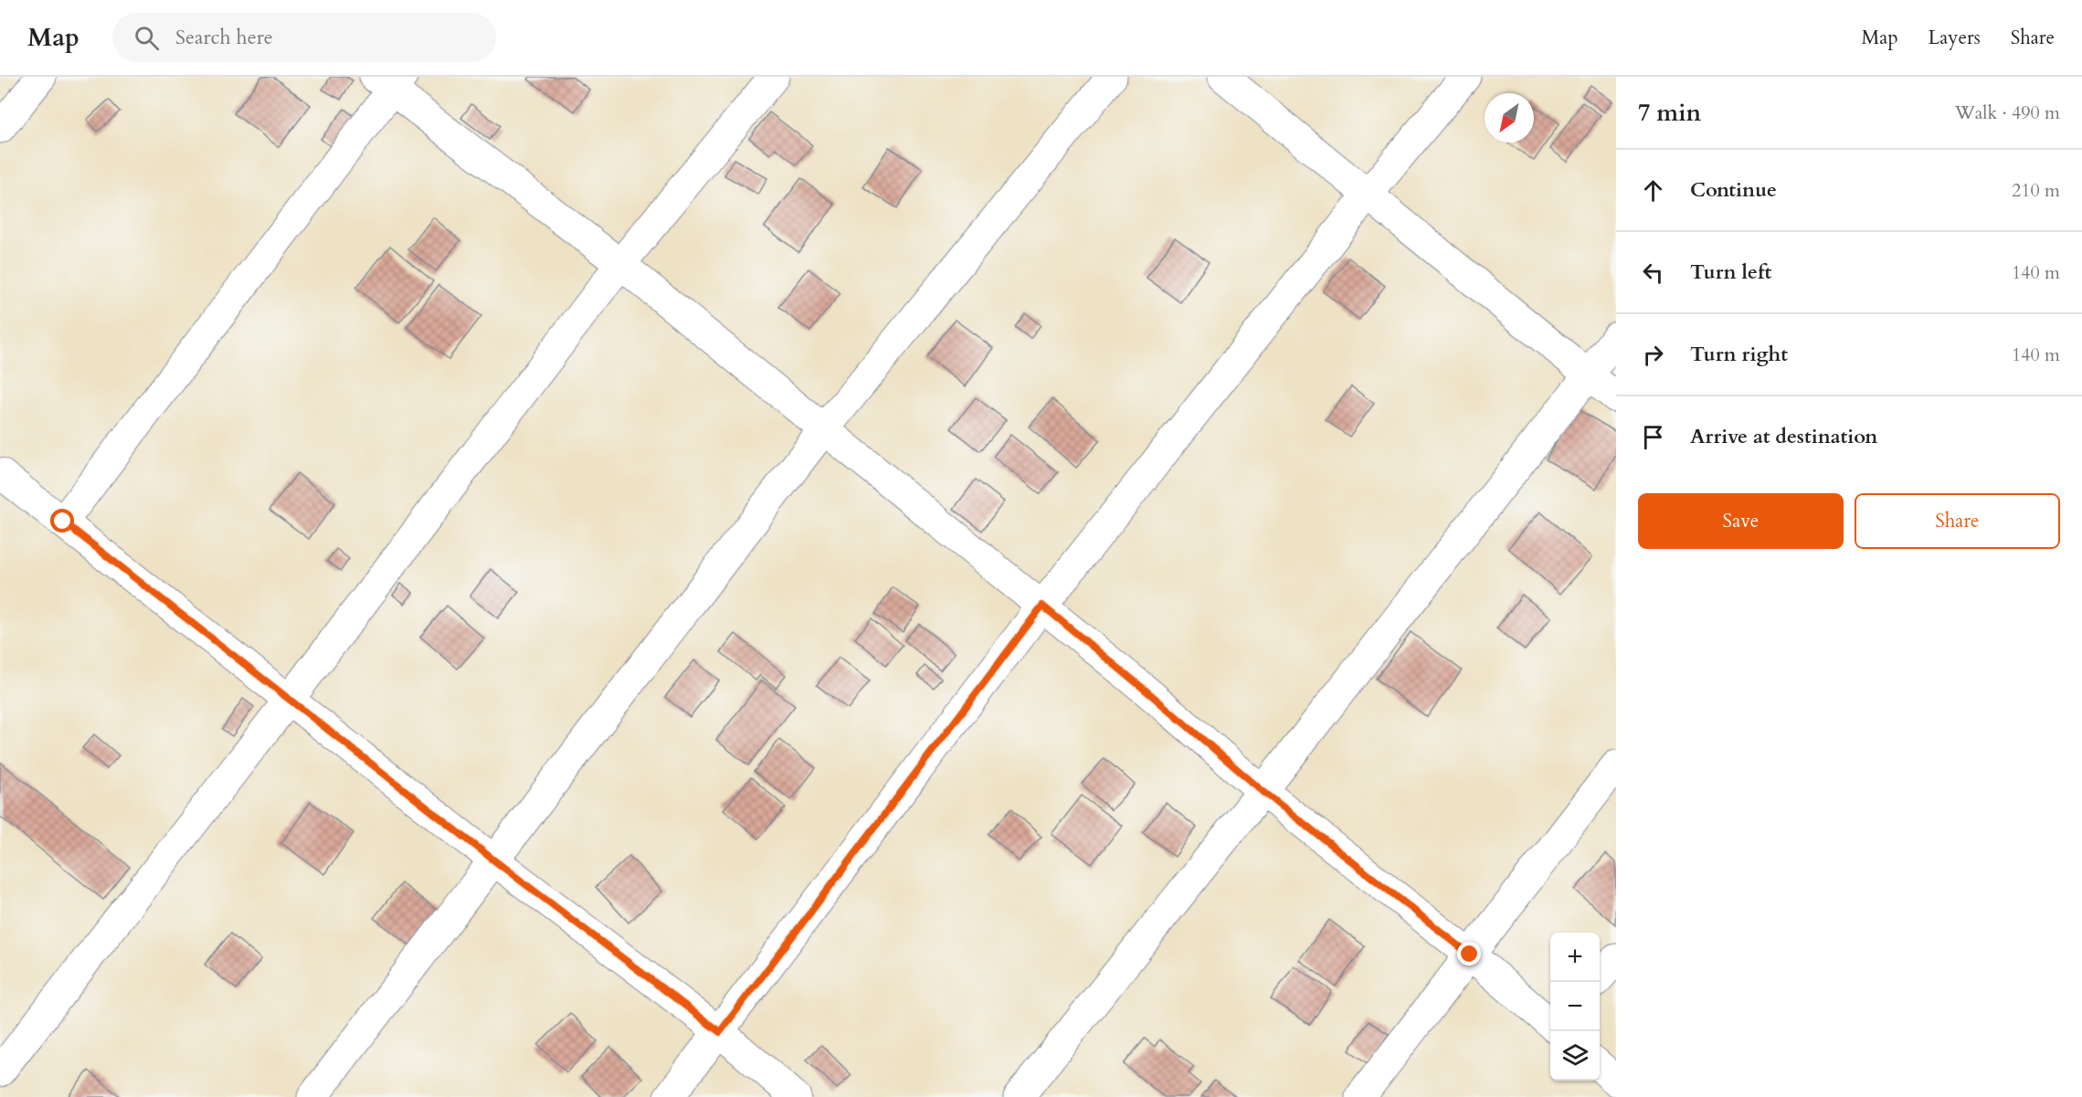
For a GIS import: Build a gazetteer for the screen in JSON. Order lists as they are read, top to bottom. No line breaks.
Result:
{"north":"bottom left","page":{"header":"Map","search":"Search here","nav":["Map","Layers","Share"],"heading":["7 min","Walk · 490 m"],"list":[["Continue","210 m"],["Turn left","140 m"],["Turn right","140 m"],"Arrive at destination"],"buttons":["Save","Share"],"map_buttons":["+","−"]}}
